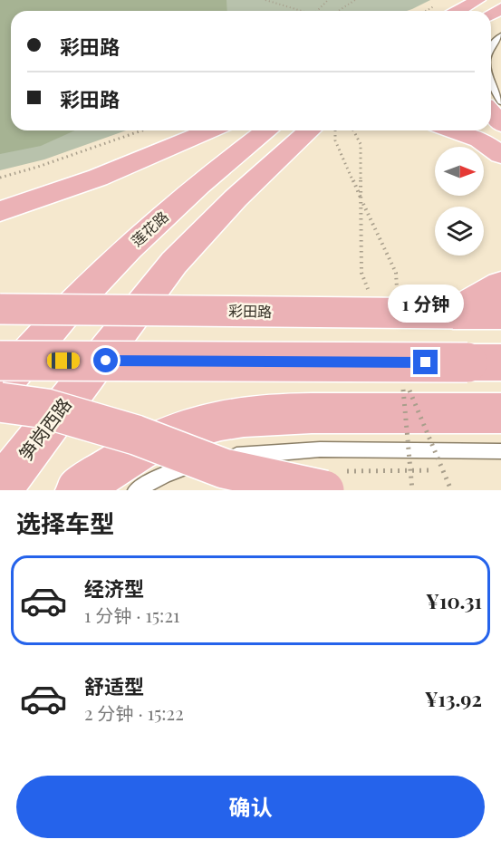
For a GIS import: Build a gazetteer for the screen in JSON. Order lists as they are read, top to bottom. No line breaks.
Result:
{"streets":{"main road":["莲花路","彩田路","笋岗西路"]},"north":"right","page":{"banner":["彩田路","彩田路"],"bubble":"1 分钟","heading":"选择车型","list":[{"name":"经济型","note":"1 分钟 · 15:21","value":"¥10.31"},{"name":"舒适型","note":"2 分钟 · 15:22","value":"¥13.92"}],"buttons":"确认"}}
